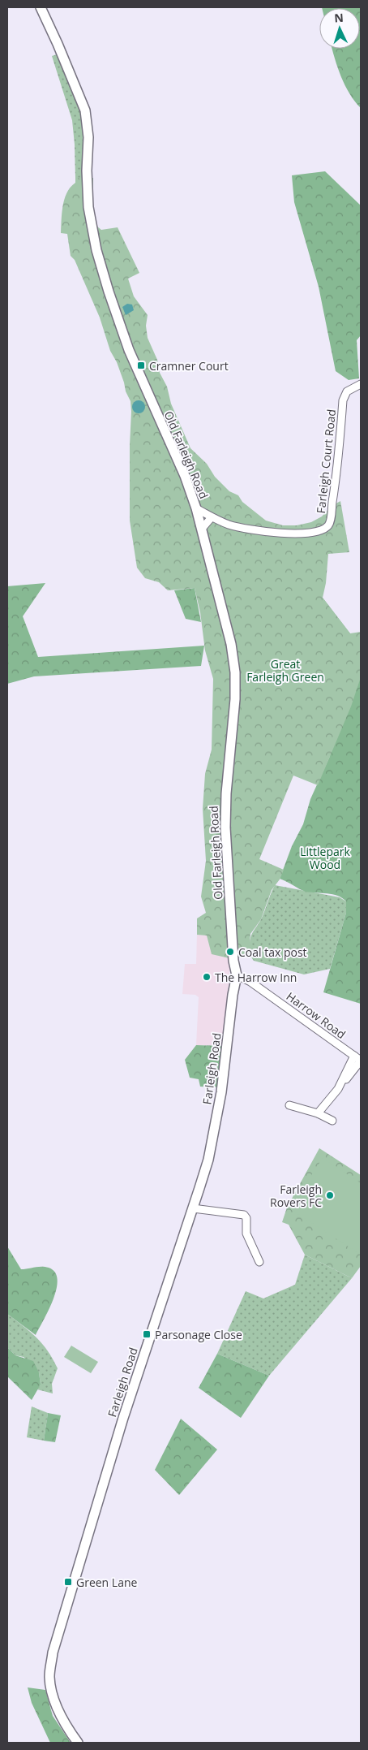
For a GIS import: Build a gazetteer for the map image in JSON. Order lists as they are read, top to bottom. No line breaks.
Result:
{"streets":{"street":["Old Farleigh Road","Farleigh Court Road","Harrow Road","Farleigh Road"]},"crossings":[["Old Farleigh Road","Farleigh Court Road"],["Old Farleigh Road","Harrow Road"],["Old Farleigh Road","Farleigh Road"],["Harrow Road","Farleigh Road"]],"parks":["Great Farleigh Green","Littlepark Wood"],"places":{"transit":["Cramner Court","Parsonage Close","Green Lane"],"other":["Coal tax post","The Harrow Inn","Farleigh Rovers FC"]},"north":"top"}
